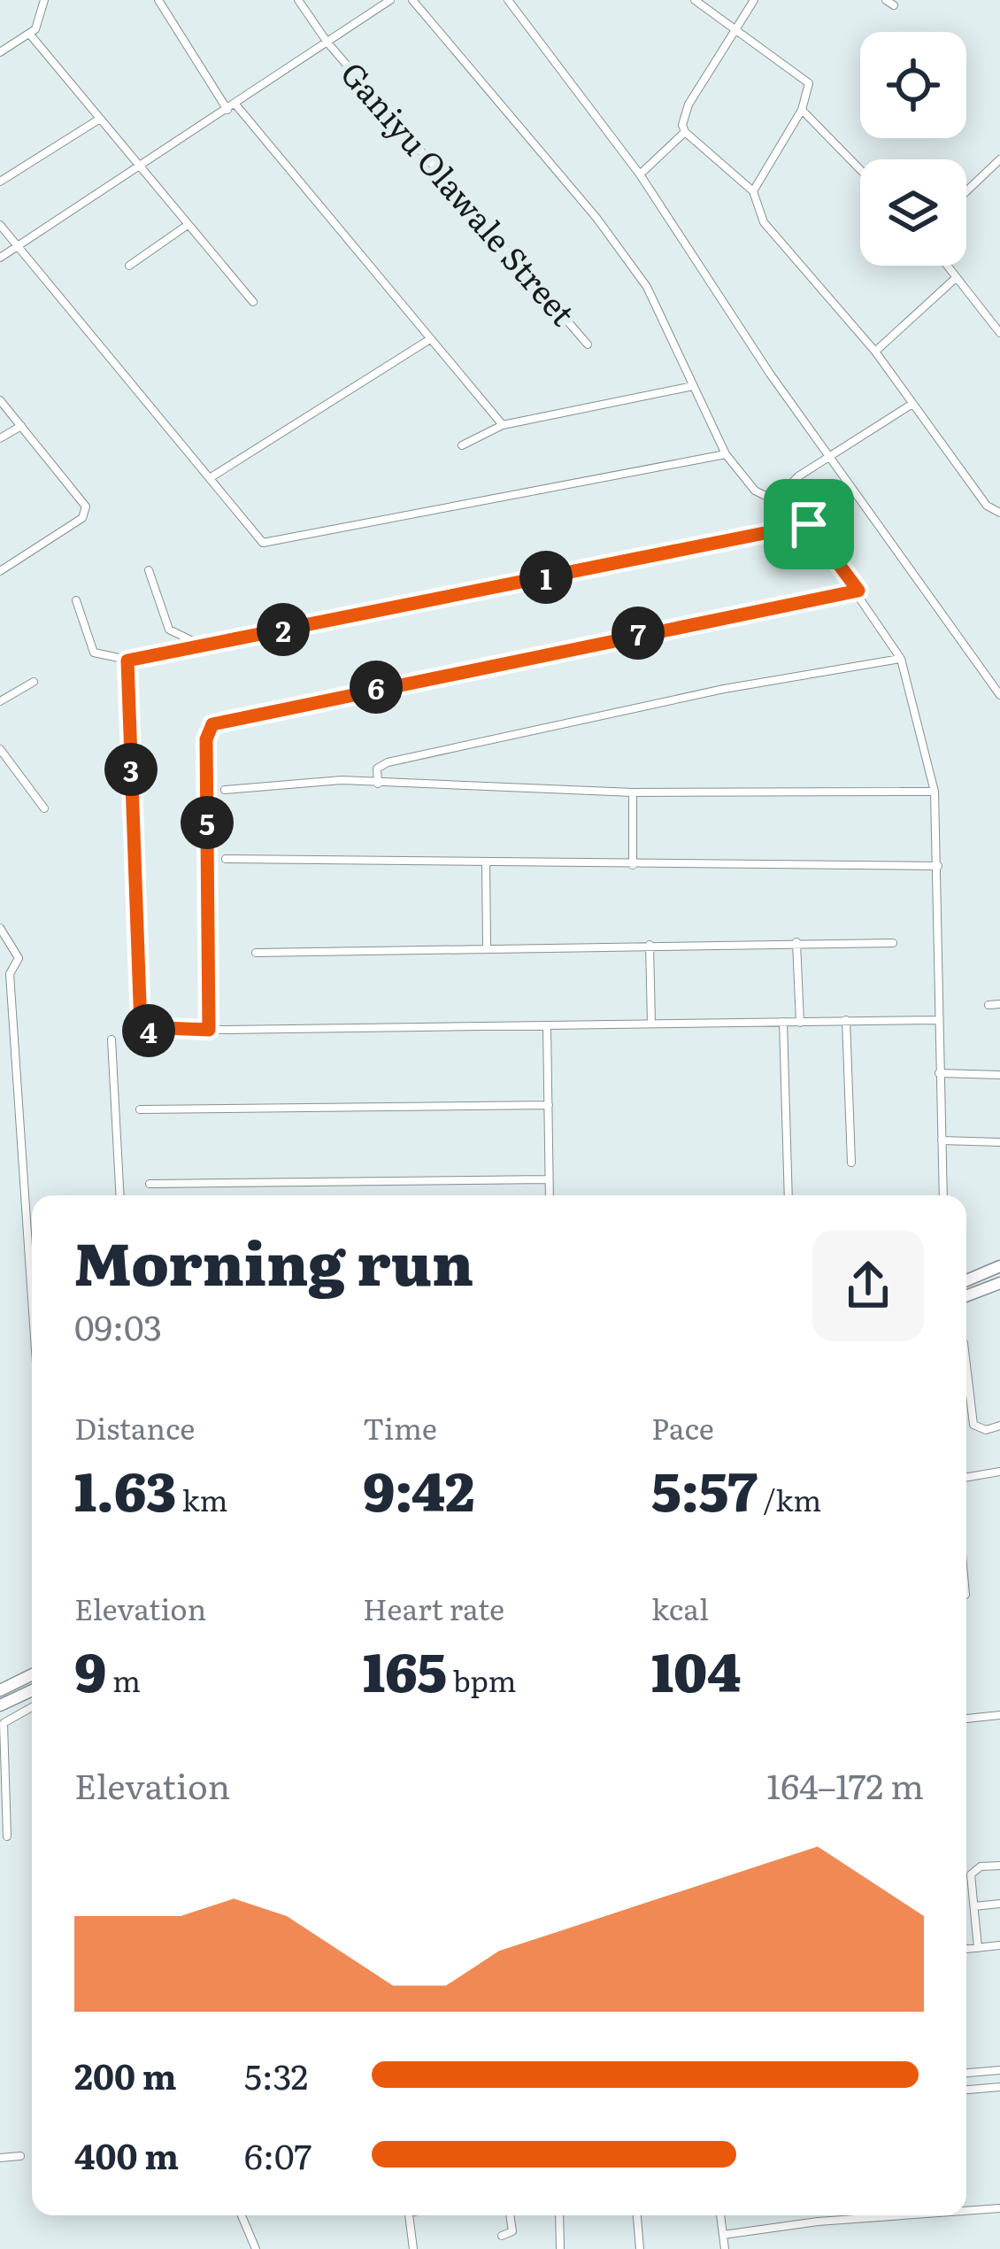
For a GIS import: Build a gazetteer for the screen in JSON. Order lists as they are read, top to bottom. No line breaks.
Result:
{"streets":{"street":["Ganiyu Olawale Street"]},"page":{"pins":["1","2","7","6","3","5","4"],"heading":["Morning run","09:03"],"stats":[["Distance","1.63 km"],["Time","9:42"],["Pace","5:57 /km"],["Elevation","9 m"],["Heart rate","165 bpm"],["kcal","104"]],"chart":["Elevation","164–172 m"],"list":[{"name":"200 m","note":"5:32"},{"name":"400 m","note":"6:07"}]}}
